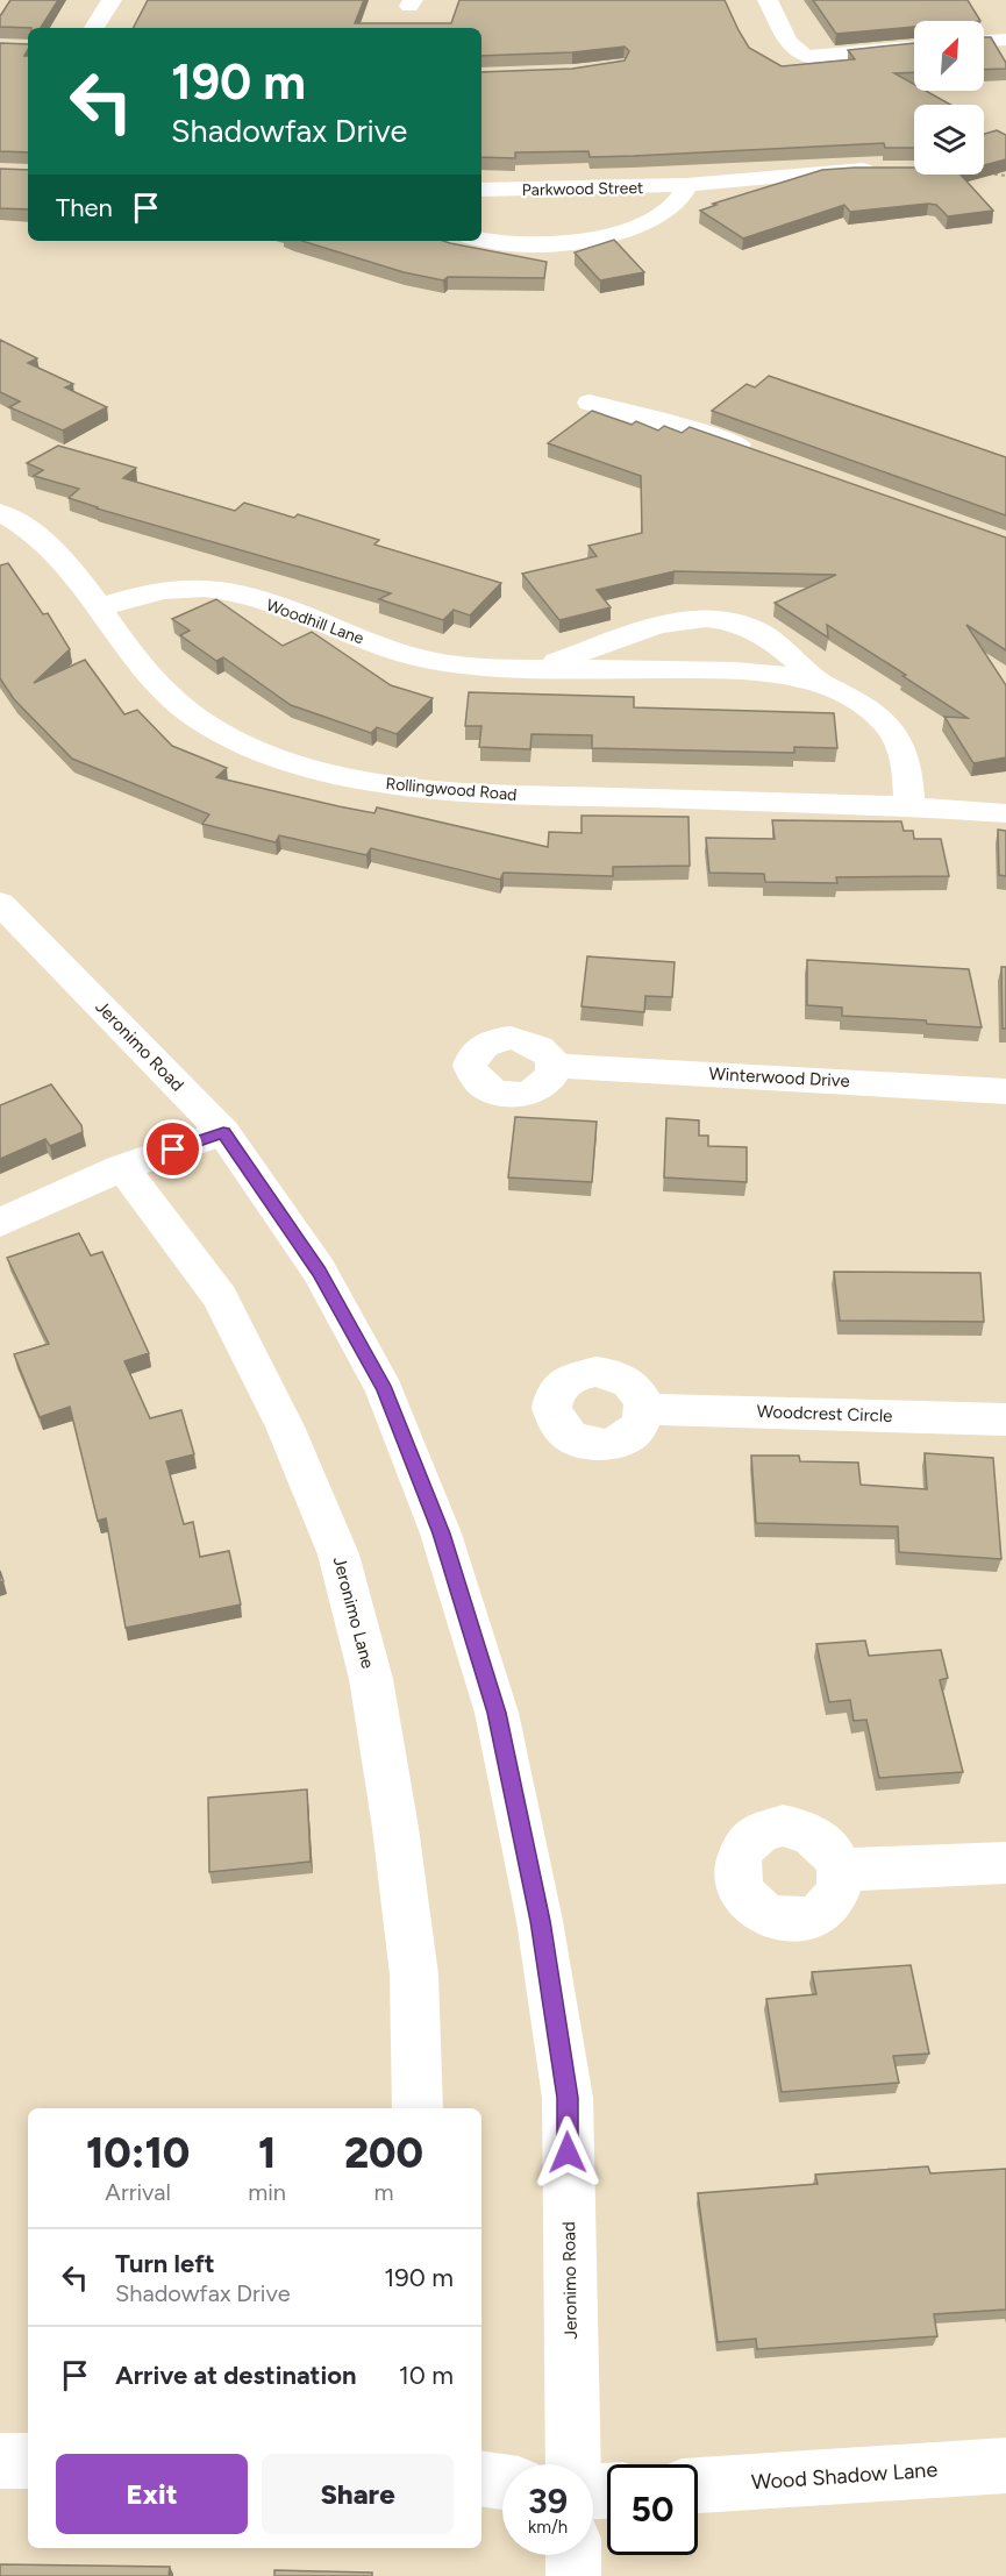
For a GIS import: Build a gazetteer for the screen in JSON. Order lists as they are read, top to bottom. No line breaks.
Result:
{"streets":{"street":["Parkwood Street","Woodhill Lane","Rollingwood Road","Jeronimo Road","Winterwood Drive","Woodcrest Circle","Jeronimo Lane","Wood Shadow Lane"]},"crossings":[["Woodhill Lane","Rollingwood Road"]],"north":"top right","page":{"turn":["190 m","Shadowfax Drive"],"then":"Then","eta":["10:10","Arrival","1","min","200","m"],"list":[{"name":"Turn left","note":"Shadowfax Drive","value":"190 m"},{"name":"Arrive at destination","value":"10 m"}],"buttons":["Exit","Share"],"speed":"39 km/h","limit":"50"}}
